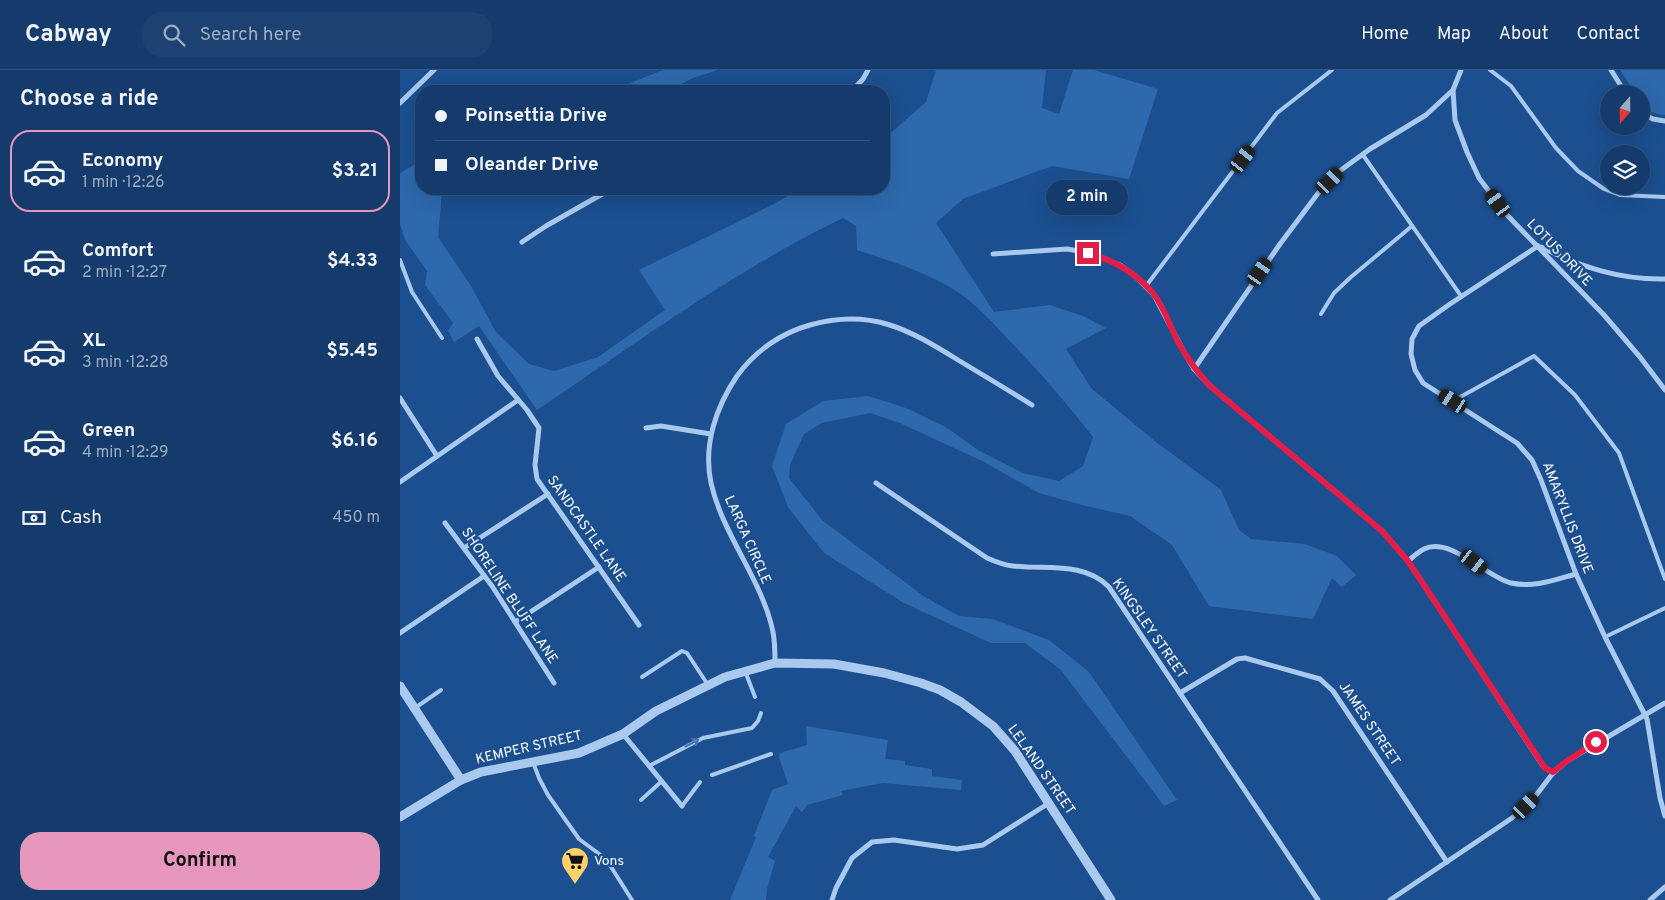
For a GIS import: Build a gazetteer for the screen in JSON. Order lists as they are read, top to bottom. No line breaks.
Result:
{"streets":{"street":["LOTUS DRIVE","AMARYLLIS DRIVE","SANDCASTLE LANE","LARGA CIRCLE","SHORELINE BLUFF LANE","KINGSLEY STREET","JAMES STREET","KEMPER STREET","LELAND STREET"]},"crossings":[["LOTUS DRIVE","AMARYLLIS DRIVE"],["LARGA CIRCLE","KEMPER STREET"],["LARGA CIRCLE","LELAND STREET"],["KINGSLEY STREET","JAMES STREET"],["KEMPER STREET","LELAND STREET"]],"places":{"supermarket":["Vons"]},"north":"bottom","page":{"header":"Cabway","search":"Search here","nav":["Home","Map","About","Contact"],"heading":"Choose a ride","banner":["Poinsettia Drive","Oleander Drive"],"list":[{"name":"Economy","note":"1 min · 12:26","value":"$3.21"},{"name":"Comfort","note":"2 min · 12:27","value":"$4.33"},{"name":"XL","note":"3 min · 12:28","value":"$5.45"},{"name":"Green","note":"4 min · 12:29","value":"$6.16"}],"bubble":"2 min","pay":["Cash","450 m"],"buttons":"Confirm"}}
